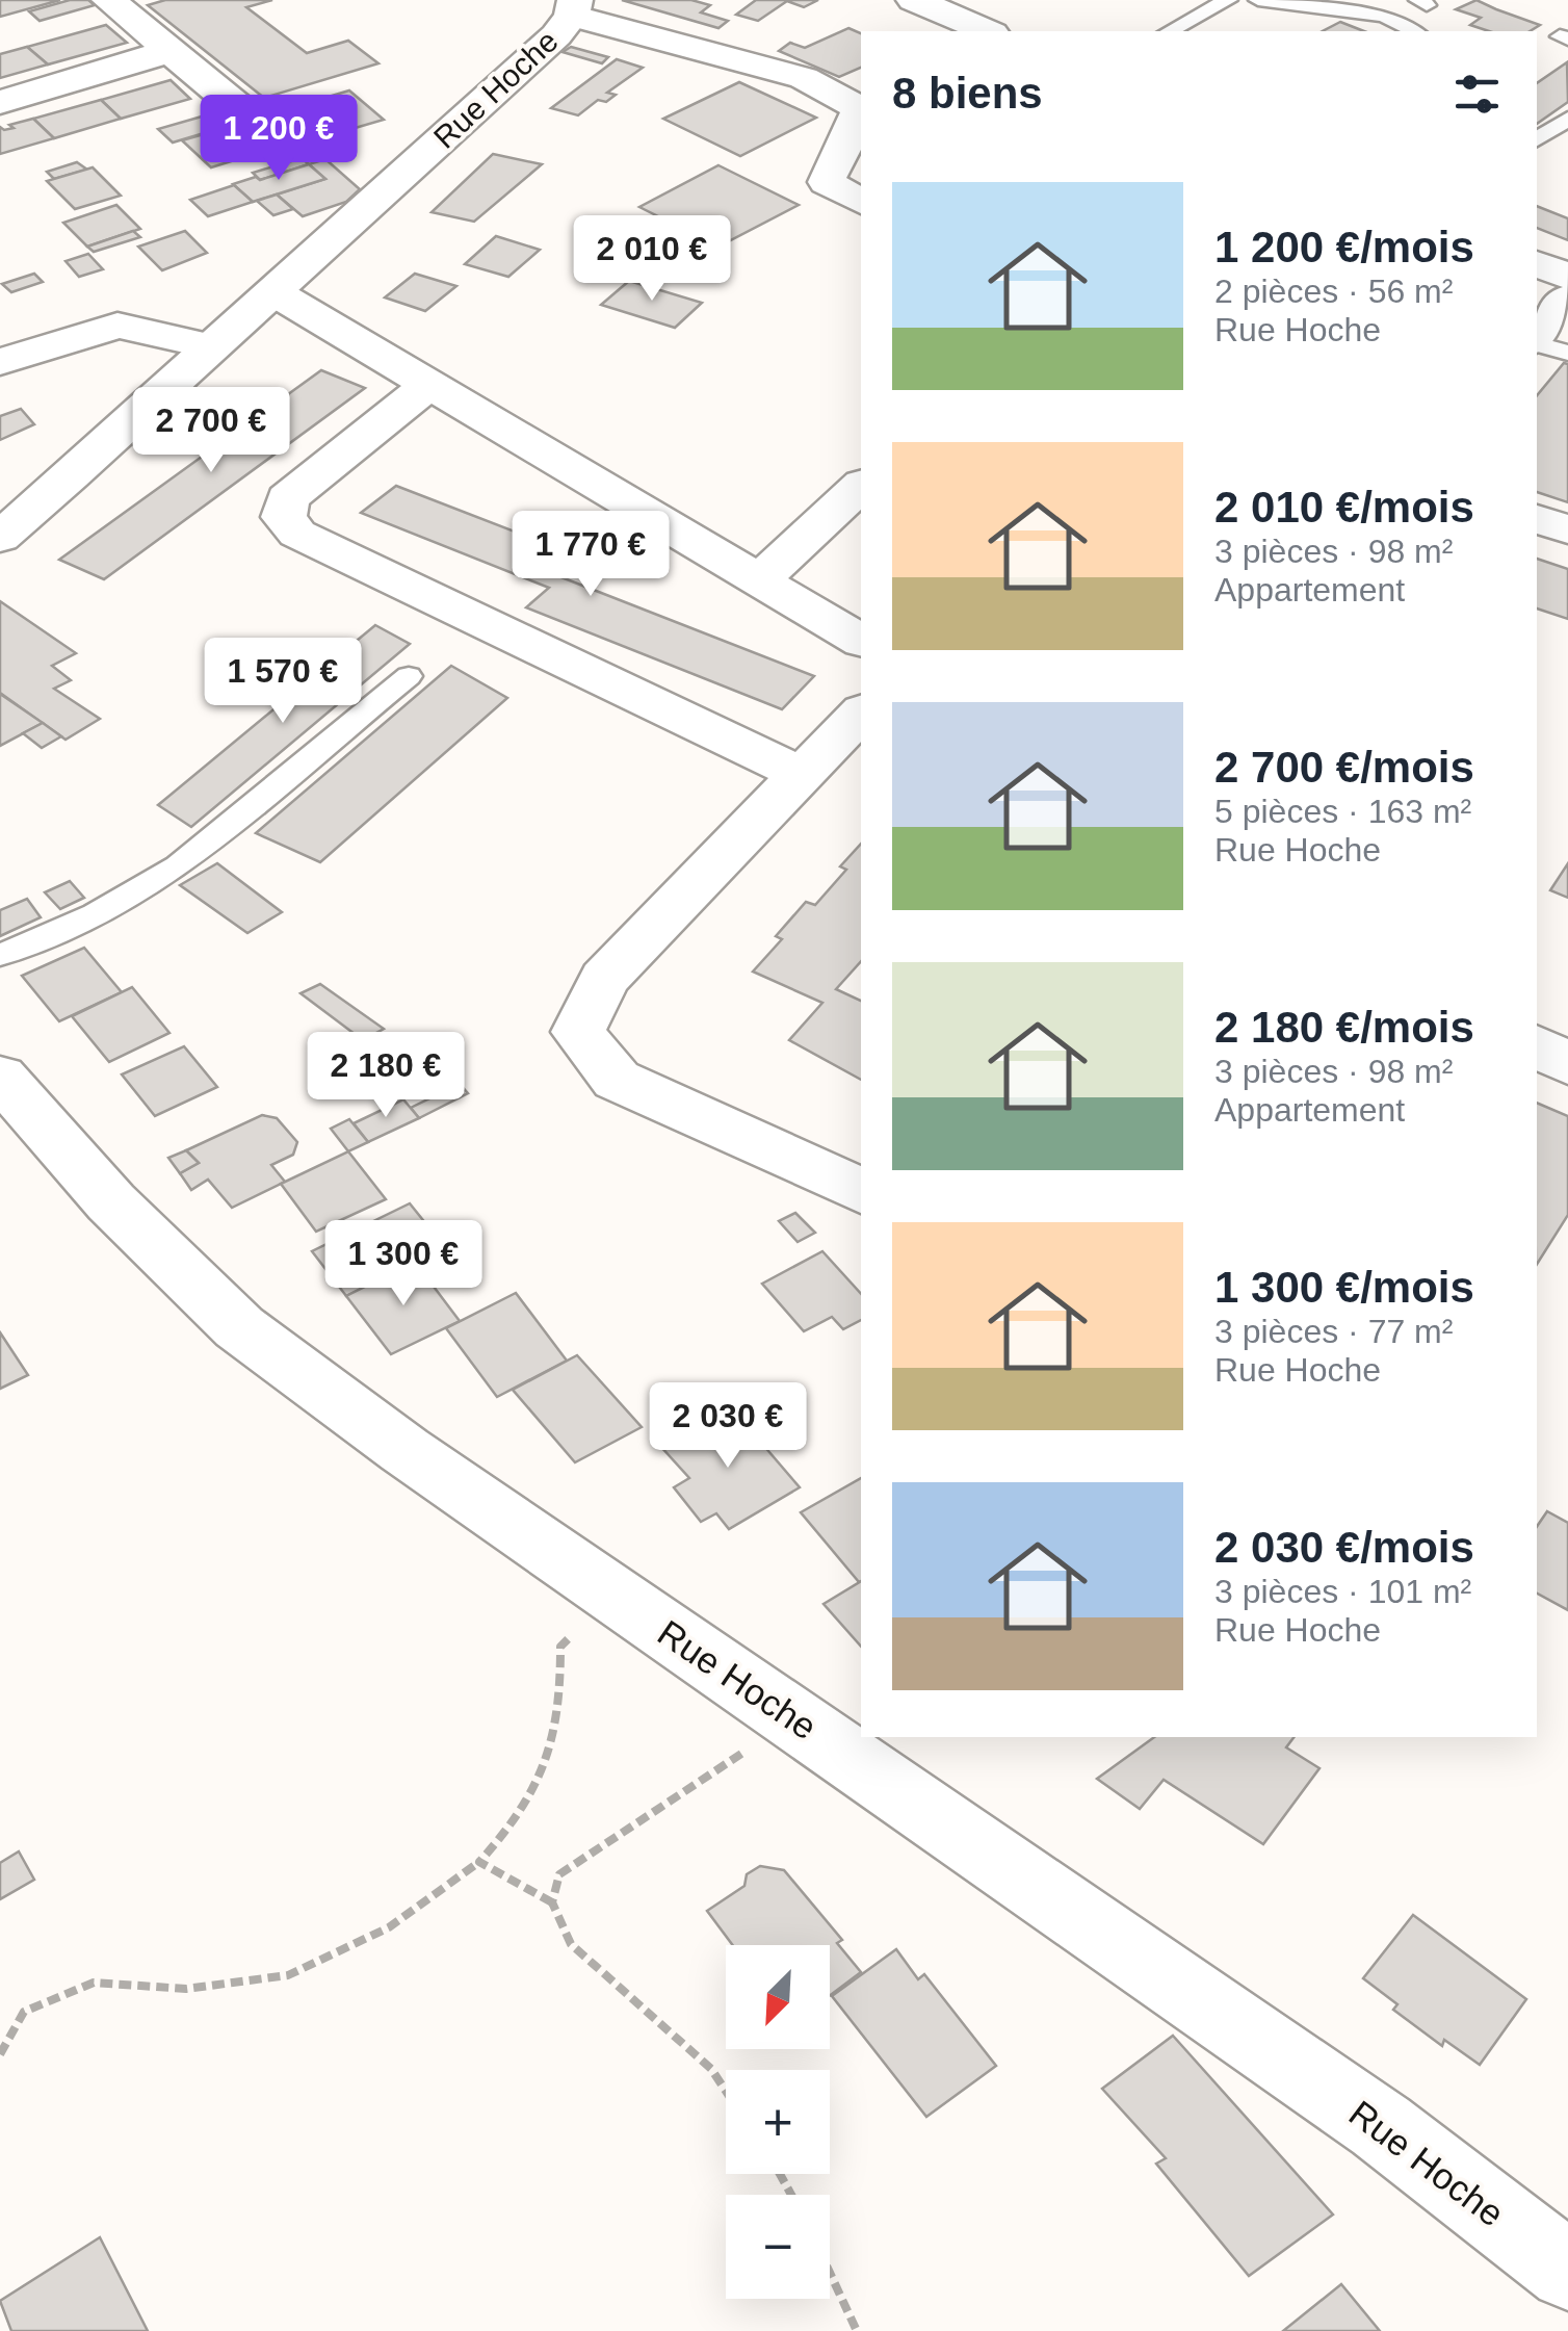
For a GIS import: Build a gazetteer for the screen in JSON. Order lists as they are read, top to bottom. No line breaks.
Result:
{"streets":{"street":["Rue Hoche"]},"north":"bottom left","page":{"heading":"8 biens","price":["1 200 €","2 010 €","2 700 €","1 770 €","1 570 €","2 180 €","1 300 €","2 030 €"],"list":[{"name":"1 200 €/mois","note":"2 pièces · 56 m² · Rue Hoche"},{"name":"2 010 €/mois","note":"3 pièces · 98 m² · Appartement"},{"name":"2 700 €/mois","note":"5 pièces · 163 m² · Rue Hoche"},{"name":"2 180 €/mois","note":"3 pièces · 98 m² · Appartement"},{"name":"1 300 €/mois","note":"3 pièces · 77 m² · Rue Hoche"},{"name":"2 030 €/mois","note":"3 pièces · 101 m² · Rue Hoche"}],"map_buttons":["+","−"]}}
